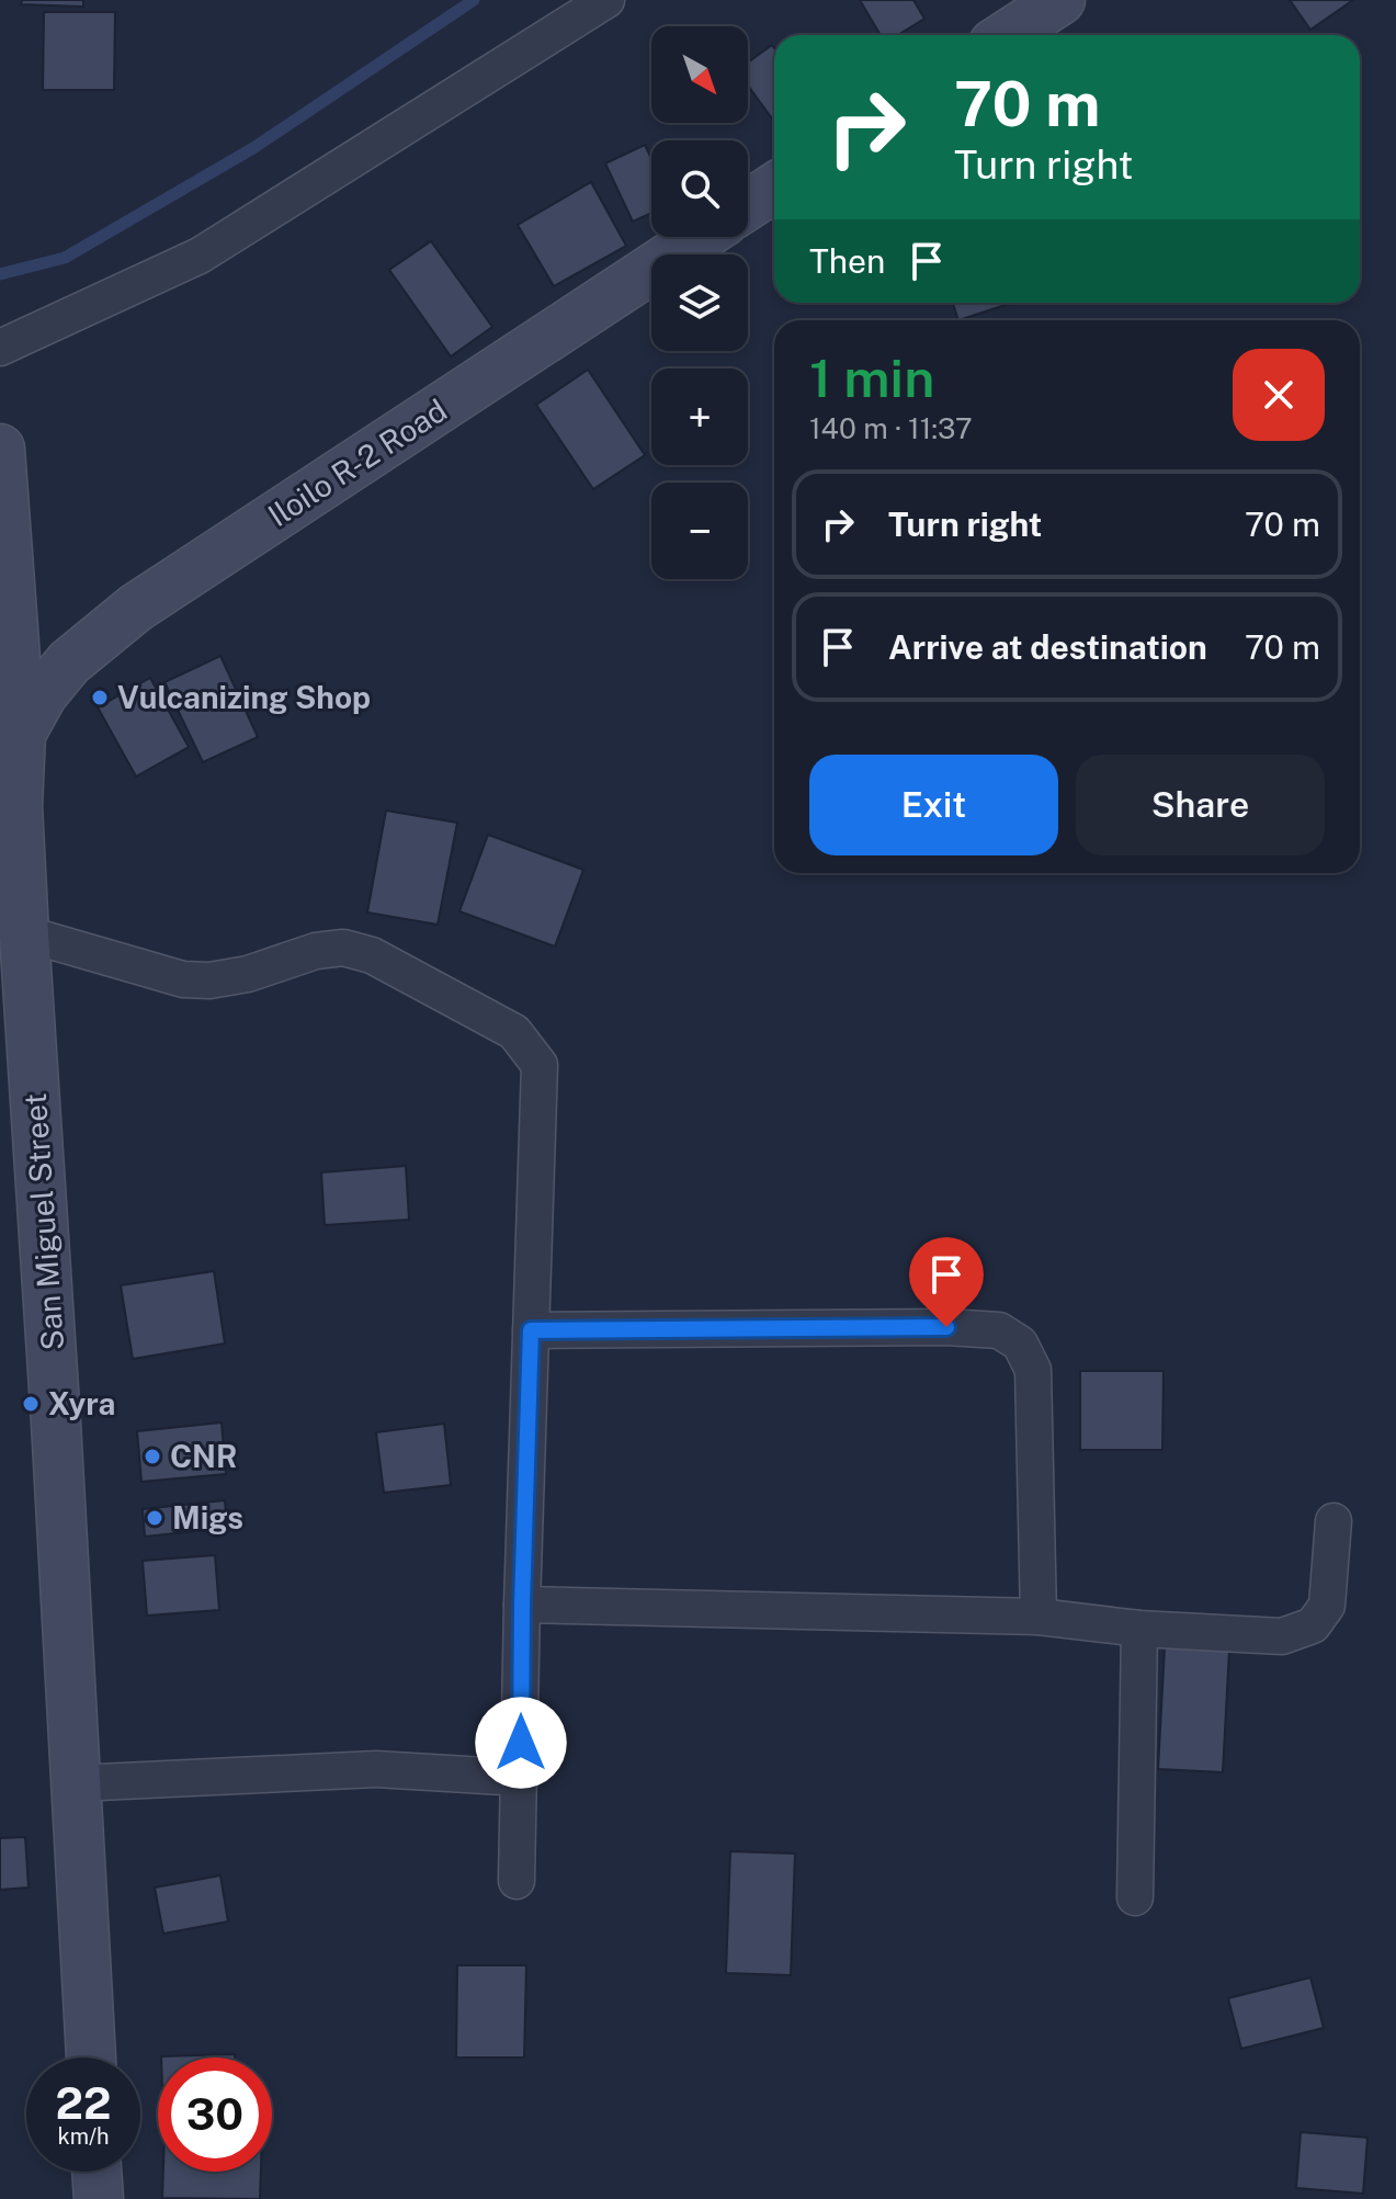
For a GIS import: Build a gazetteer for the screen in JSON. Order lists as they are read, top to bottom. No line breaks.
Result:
{"streets":{"main road":["Iloilo R-2 Road","San Miguel Street"]},"crossings":[["Iloilo R-2 Road","San Miguel Street"]],"places":["Vulcanizing Shop","Xyra","CNR","Migs"],"north":"bottom right","page":{"map_buttons":["+","−"],"turn":["70 m","Turn right"],"then":"Then","heading":["1 min","140 m · 11:37"],"list":[{"name":"Turn right","value":"70 m"},{"name":"Arrive at destination","value":"70 m"}],"buttons":["Exit","Share"],"speed":"22 km/h","limit":"30"}}
